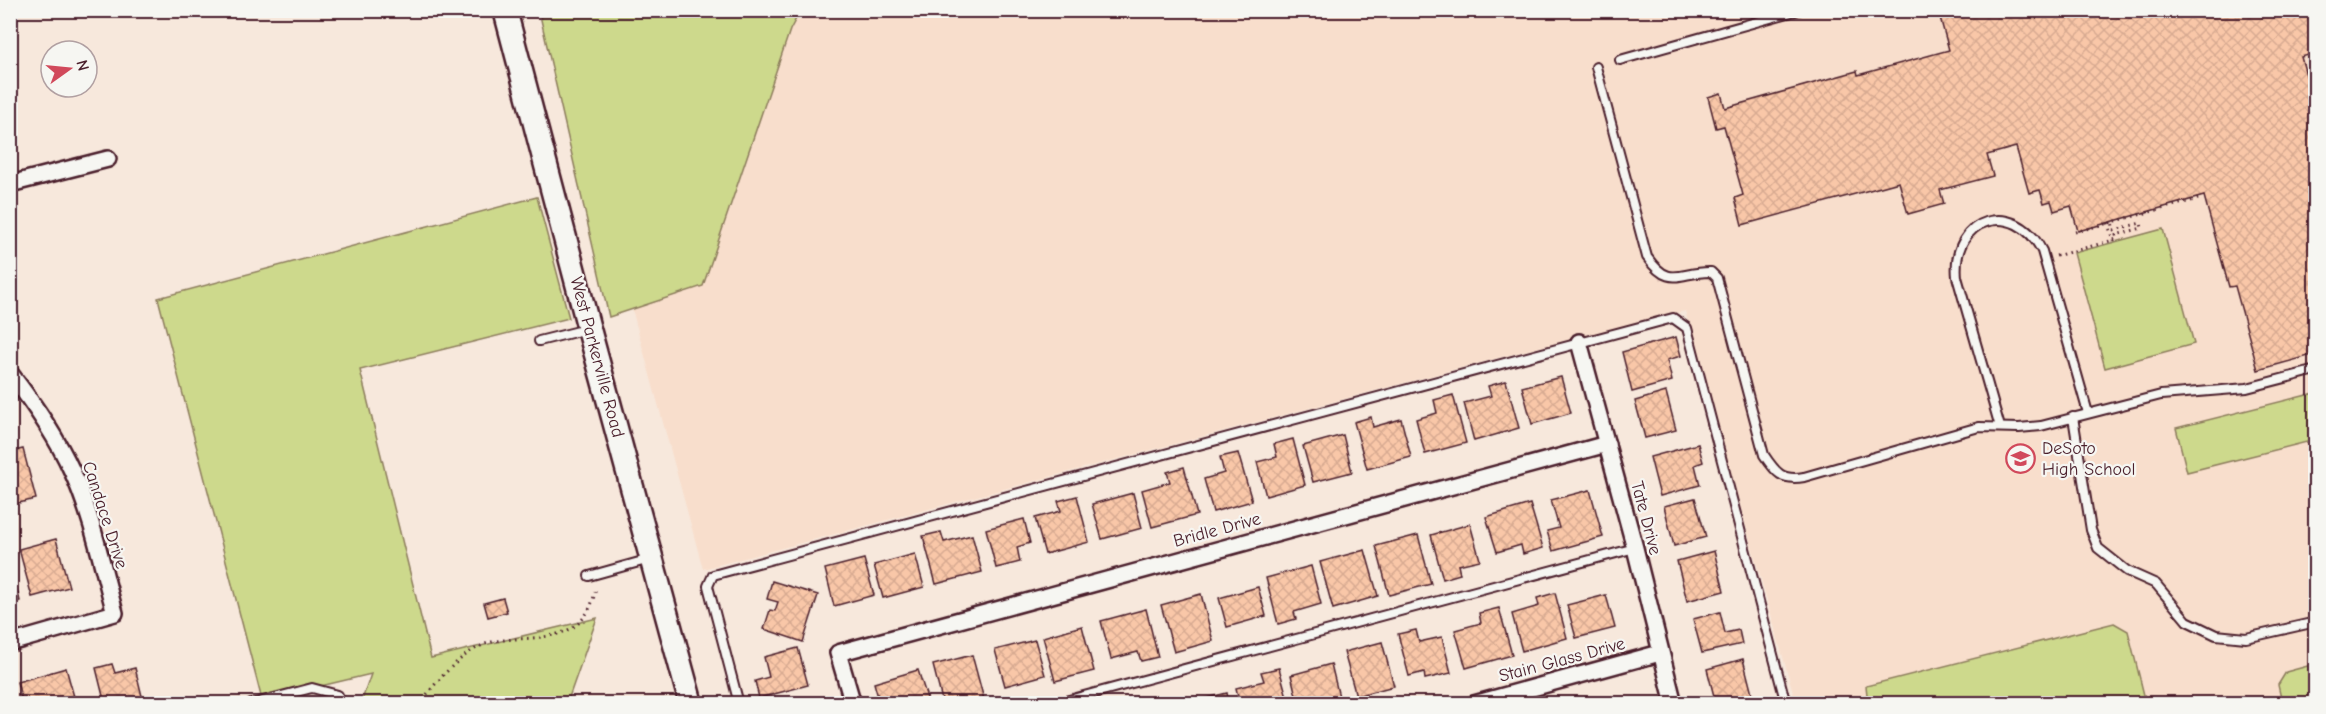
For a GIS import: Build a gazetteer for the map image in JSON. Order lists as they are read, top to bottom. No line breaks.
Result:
{"streets":{"main road":["West Parkerville Road"],"street":["Candace Drive","Tate Drive","Bridle Drive","Stain Glass Drive"]},"crossings":[["Tate Drive","Bridle Drive"],["Tate Drive","Stain Glass Drive"]],"places":{"school or university":["DeSoto High School"]},"north":"right"}
